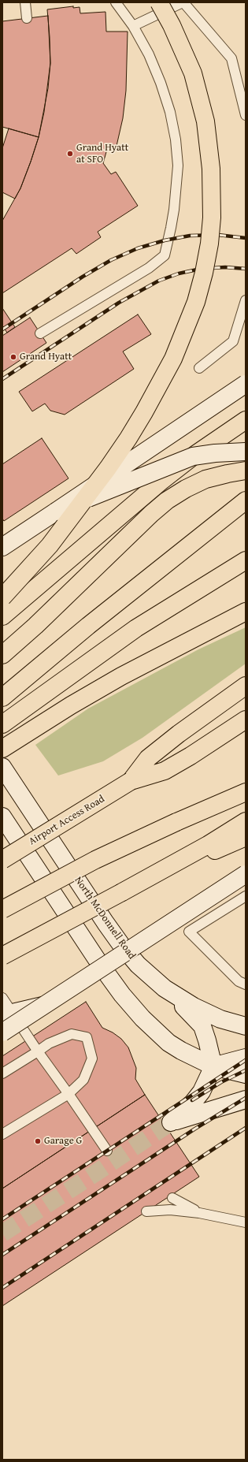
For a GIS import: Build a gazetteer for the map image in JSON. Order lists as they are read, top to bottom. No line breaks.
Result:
{"streets":{"main road":["Airport Access Road"],"street":["North McDonnell Road"]},"places":["Grand Hyatt at SFO","Grand Hyatt","Garage G"]}
